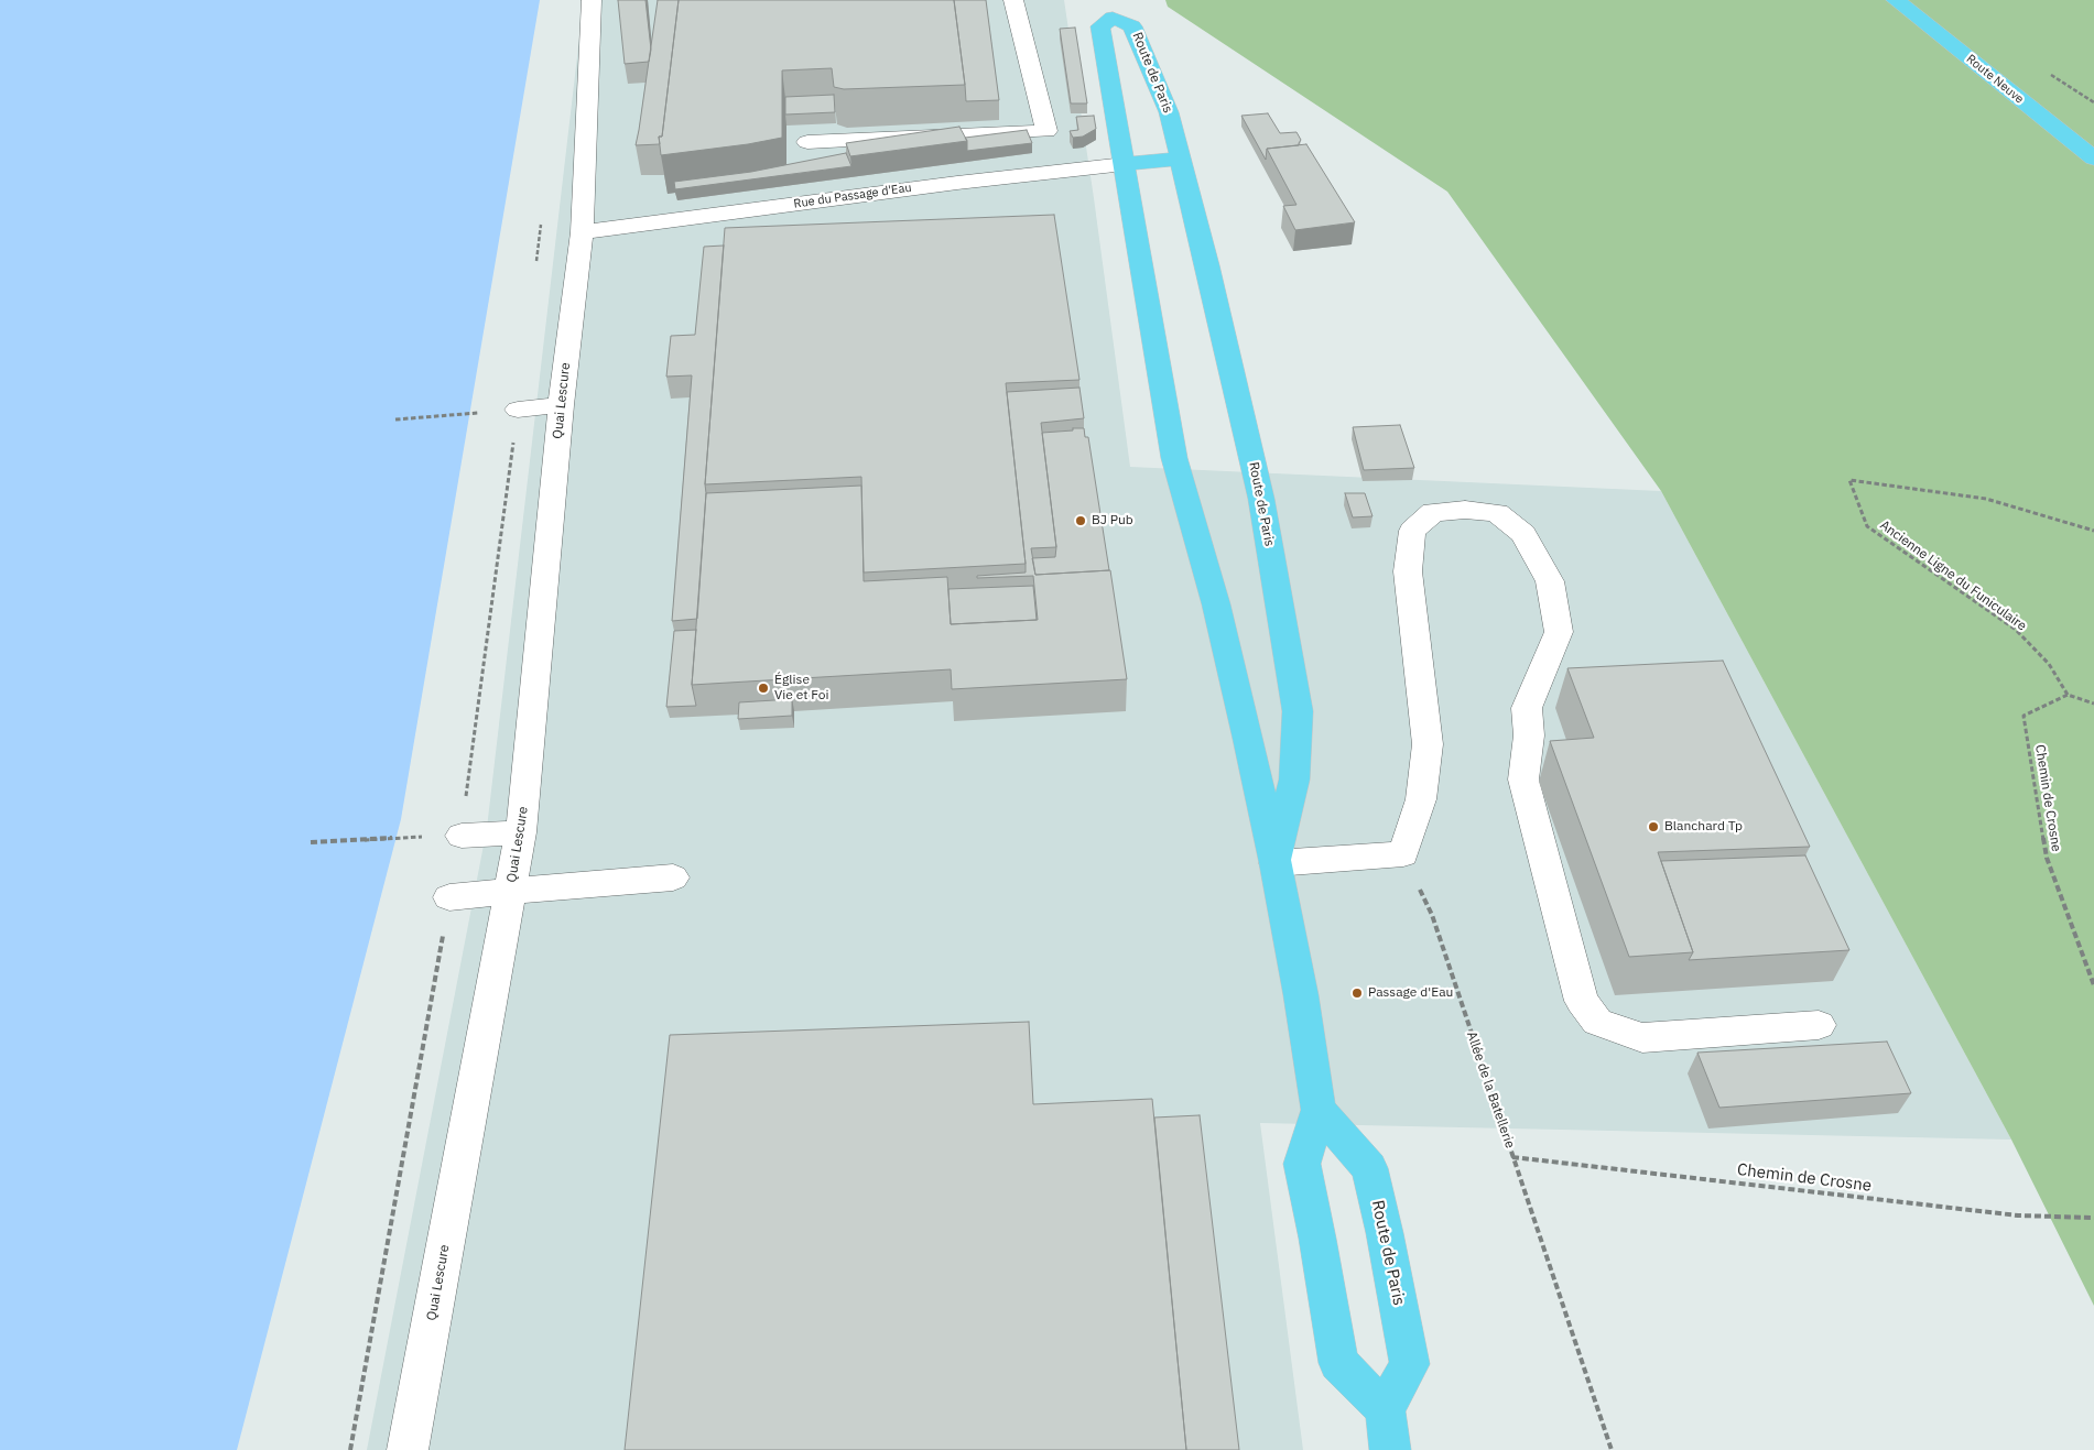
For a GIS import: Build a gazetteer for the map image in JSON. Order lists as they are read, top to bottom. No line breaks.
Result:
{"streets":{"main road":["Route de Paris","Route Neuve"],"street":["Rue du Passage d'Eau","Quai Lescure"],"path":["Ancienne Ligne du Funiculaire","Chemin de Crosne","Allée de la Batellerie"]},"crossings":[["Route de Paris","Rue du Passage d'Eau"],["Rue du Passage d'Eau","Quai Lescure"],["Ancienne Ligne du Funiculaire","Chemin de Crosne"],["Chemin de Crosne","Allée de la Batellerie"]],"places":["BJ Pub","Église Vie et Foi","Blanchard Tp","Passage d'Eau"]}
